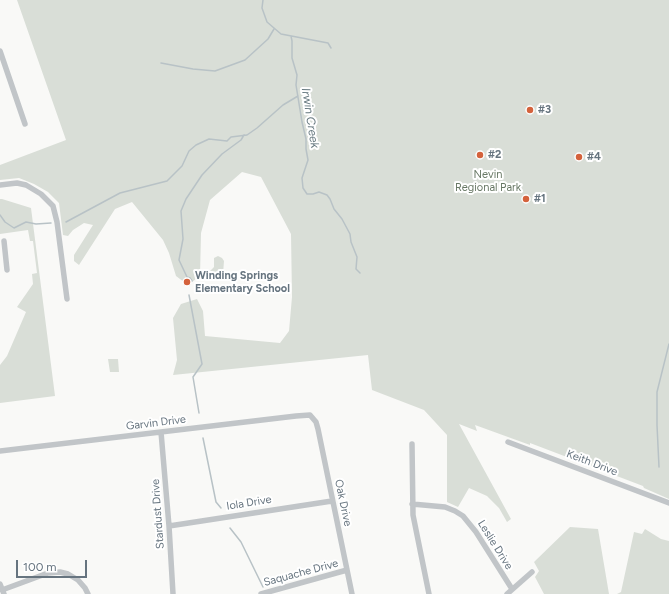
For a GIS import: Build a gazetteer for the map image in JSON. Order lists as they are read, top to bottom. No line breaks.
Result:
{"streets":{"street":["Garvin Drive","Keith Drive","Iola Drive","Oak Drive","Stardust Drive","Leslie Drive","Saquache Drive"]},"crossings":[["Garvin Drive","Oak Drive"],["Garvin Drive","Stardust Drive"],["Iola Drive","Oak Drive"],["Iola Drive","Stardust Drive"],["Oak Drive","Saquache Drive"]],"water":["Irwin Creek"],"parks":["Nevin Regional Park"],"places":["#3","#2","#4","#1","Winding Springs Elementary School"],"scale_bar":"100 m"}
